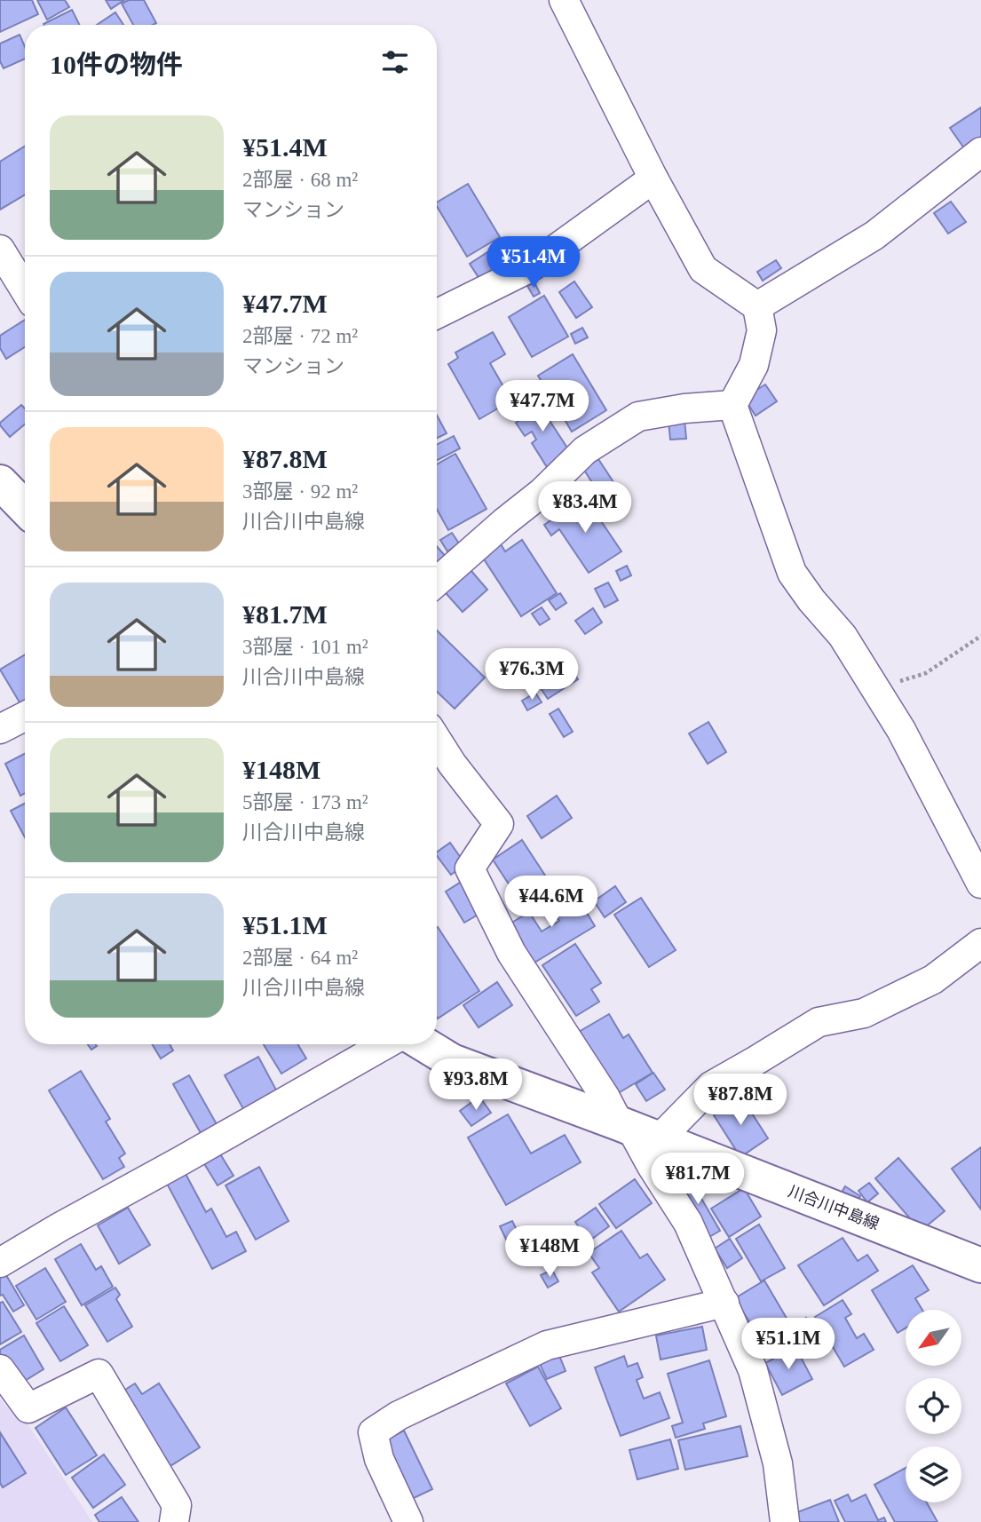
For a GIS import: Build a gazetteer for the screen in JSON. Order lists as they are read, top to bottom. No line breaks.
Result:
{"streets":{"main road":["川合川中島線"]},"north":"bottom left","page":{"heading":"10件の物件","list":[{"name":"¥51.4M","note":"2部屋 · 68 m² · マンション"},{"name":"¥47.7M","note":"2部屋 · 72 m² · マンション"},{"name":"¥87.8M","note":"3部屋 · 92 m² · 川合川中島線"},{"name":"¥81.7M","note":"3部屋 · 101 m² · 川合川中島線"},{"name":"¥148M","note":"5部屋 · 173 m² · 川合川中島線"},{"name":"¥51.1M","note":"2部屋 · 64 m² · 川合川中島線"}],"price":["¥51.4M","¥47.7M","¥83.4M","¥76.3M","¥44.6M","¥93.8M","¥87.8M","¥81.7M","¥148M","¥51.1M"]}}
